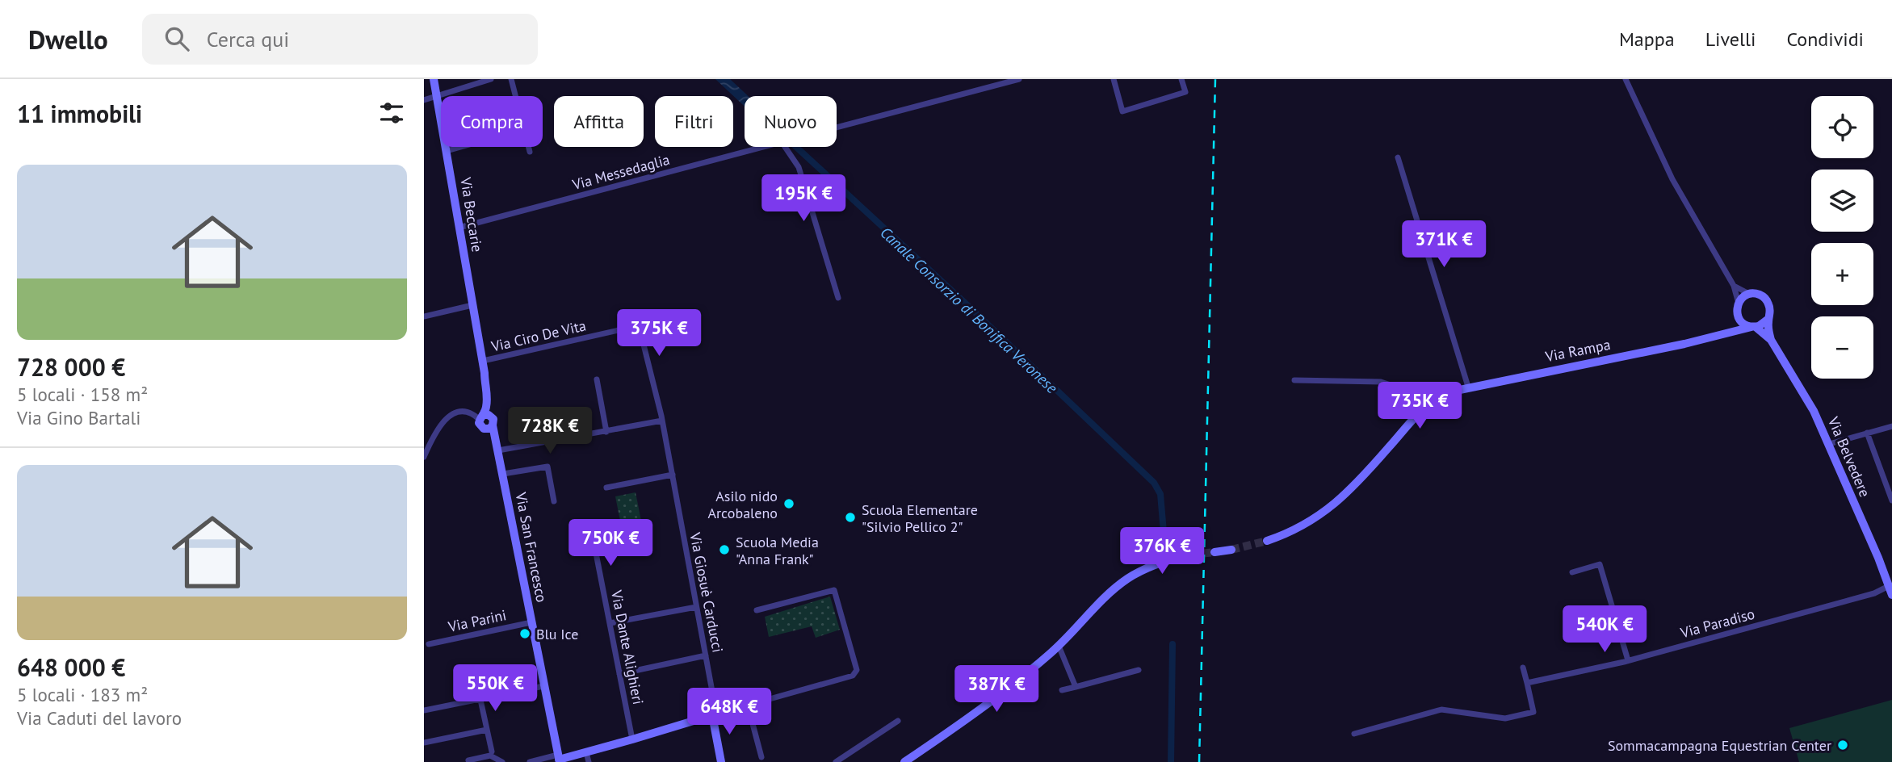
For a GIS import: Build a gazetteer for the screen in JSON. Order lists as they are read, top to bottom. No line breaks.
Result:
{"streets":{"street":["Via Messedaglia","Via Beccarie","Via Ciro De Vita","Via Rampa","Via Belvedere","Via San Francesco","Via Giosuè Carducci","Via Parini","Via Paradiso","Via Dante Alighieri"]},"crossings":[["Via Messedaglia","Via Beccarie"],["Via Beccarie","Via San Francesco"],["Via Ciro De Vita","Via San Francesco"],["Via Ciro De Vita","Via Giosuè Carducci"],["Via Rampa","Via Belvedere"],["Via Belvedere","Via Paradiso"],["Via San Francesco","Via Parini"]],"water":["Canale Consorzio di Bonifica Veronese"],"places":["Asilo nido Arcobaleno","Scuola Elementare \"Silvio Pellico 2\"","Scuola Media \"Anna Frank\"","Blu Ice","Sommacampagna Equestrian Center"],"page":{"header":"Dwello","search":"Cerca qui","nav":["Mappa","Livelli","Condividi"],"heading":"11 immobili","map_buttons":["+","−"],"chip":["Compra","Affitta","Filtri","Nuovo"],"list":[{"name":"728 000 €","note":"5 locali · 158 m² · Via Gino Bartali"},{"name":"648 000 €","note":"5 locali · 183 m² · Via Caduti del lavoro"}],"price":["195K €","371K €","375K €","735K €","728K €","750K €","376K €","540K €","550K €","387K €","648K €"]}}
